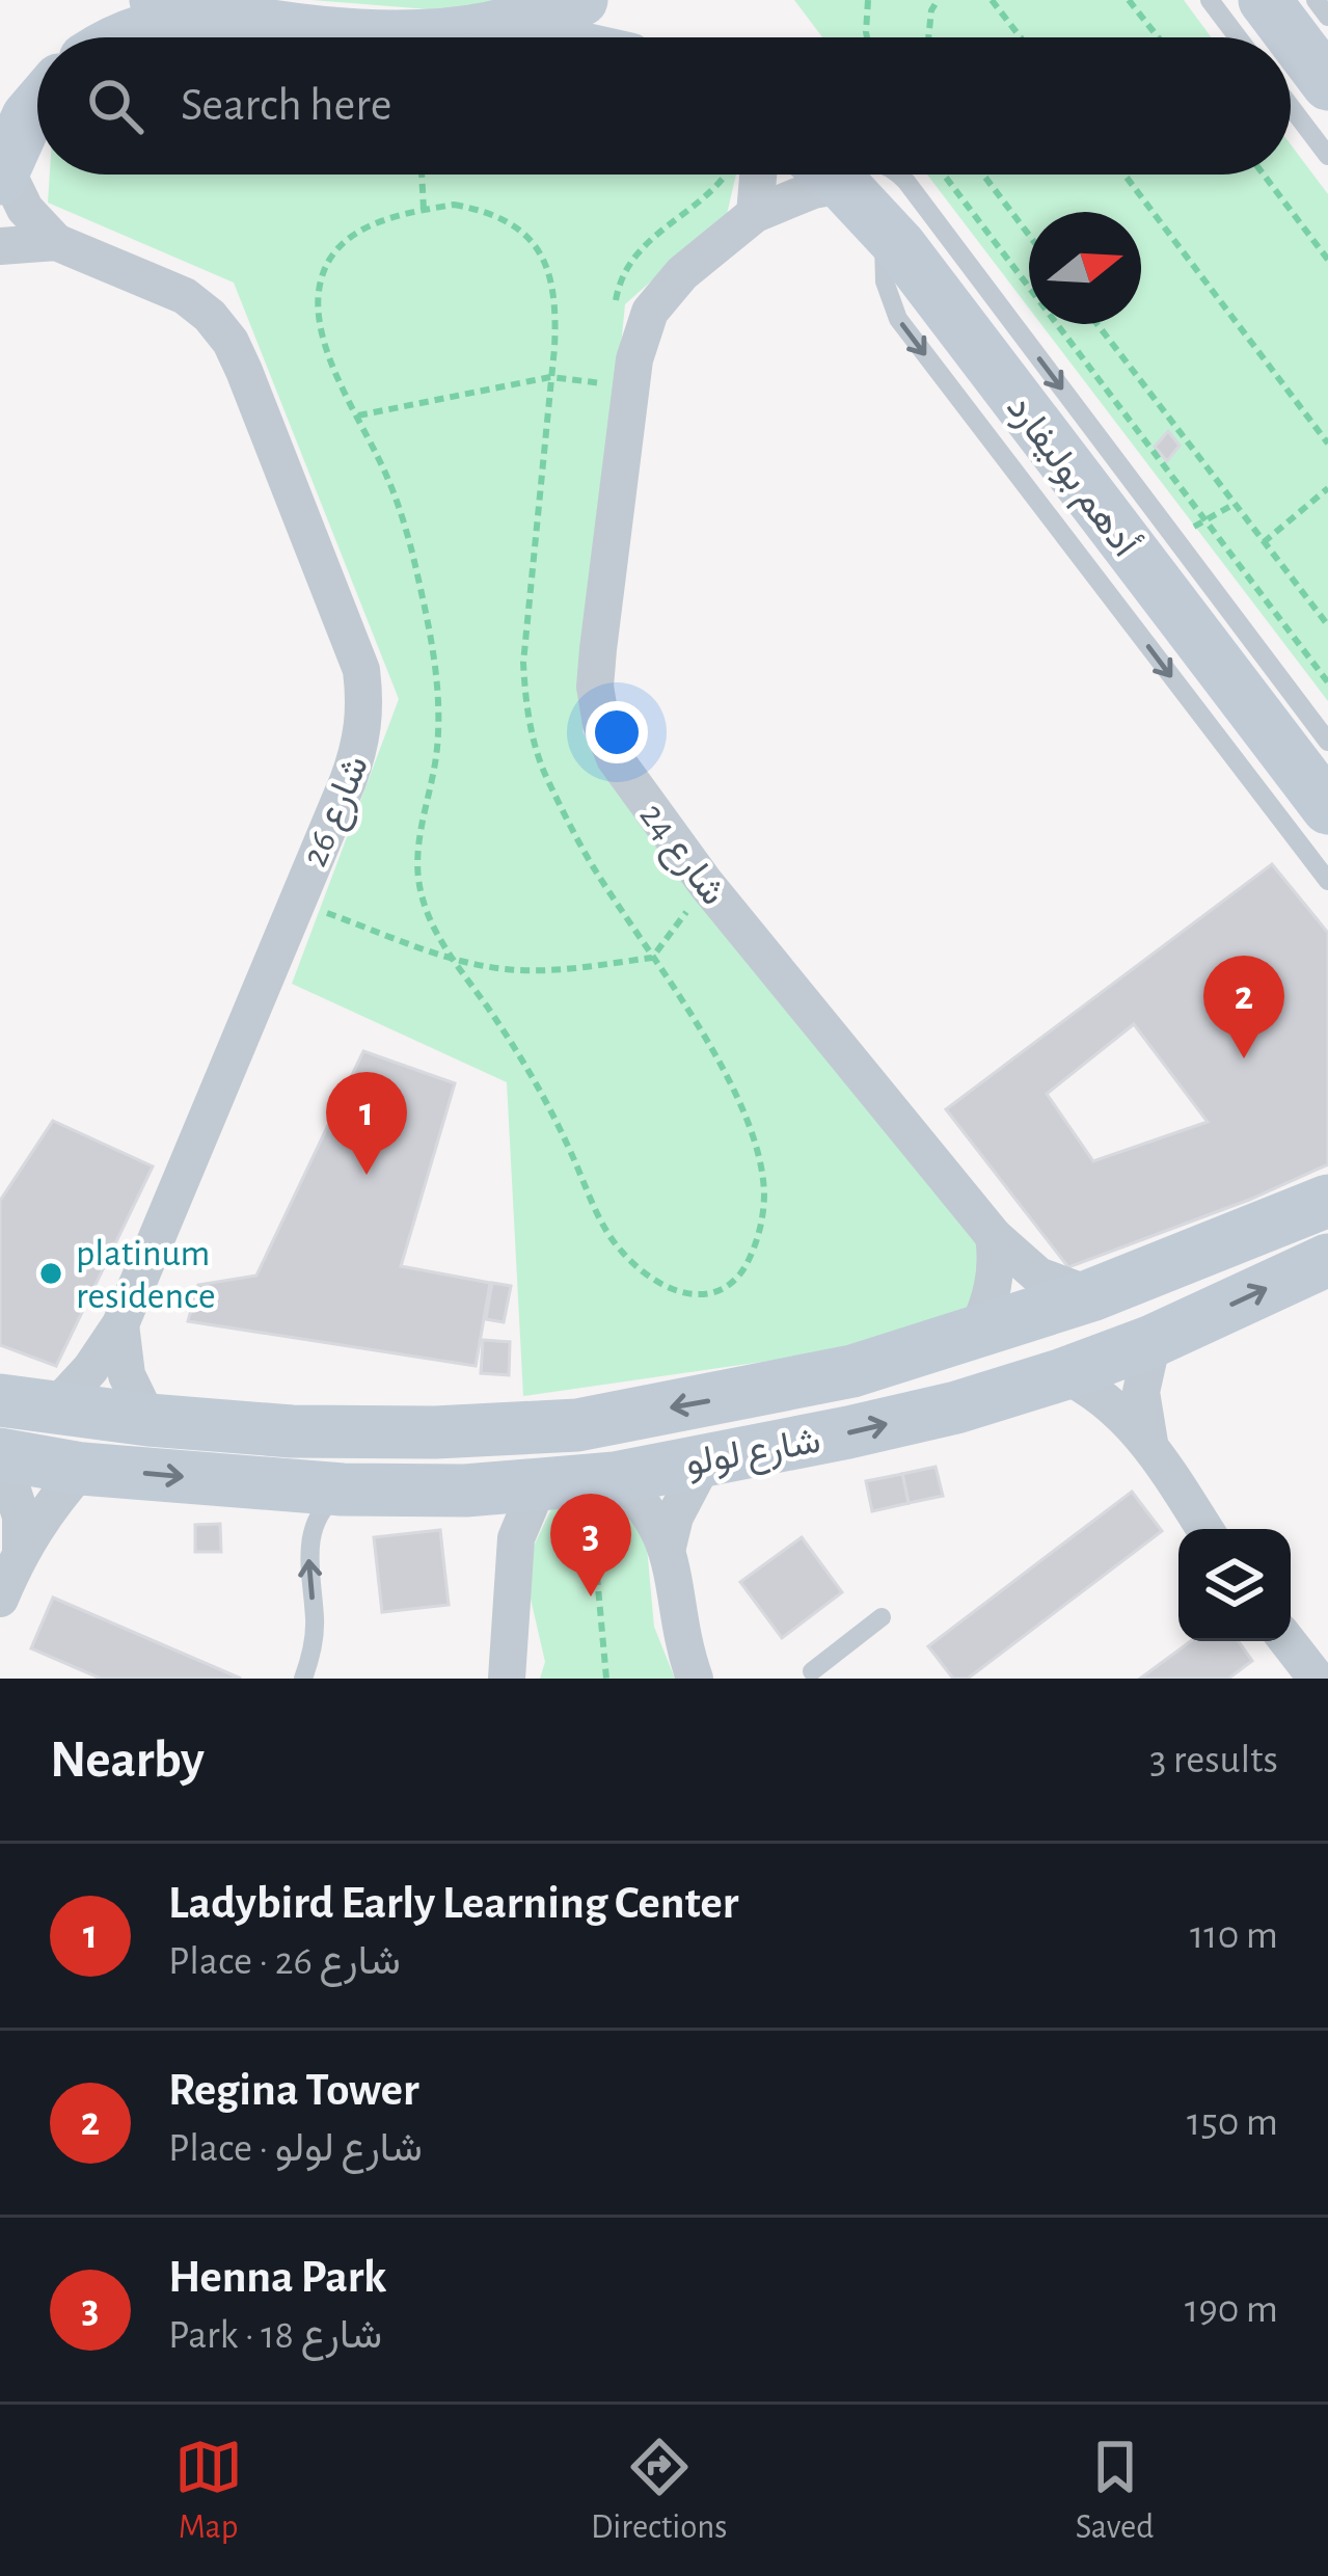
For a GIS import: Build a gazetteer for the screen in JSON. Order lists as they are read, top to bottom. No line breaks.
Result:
{"streets":{"street":["أدهم بوليفارد","شارع 26","شارع 24","شارع لولو"]},"crossings":[["شارع 26","شارع لولو"],["شارع 24","شارع لولو"]],"places":["platinum residence"],"north":"right","page":{"search":"Search here","pins":["2","1","3"],"heading":["Nearby","3 results"],"list":[{"mark":"1","name":"Ladybird Early Learning Center","note":"Place · شارع 26","value":"110 m"},{"mark":"2","name":"Regina Tower","note":"Place · شارع لولو","value":"150 m"},{"mark":"3","name":"Henna Park","note":"Park · شارع 18","value":"190 m"}],"nav":["Map","Directions","Saved"]}}
